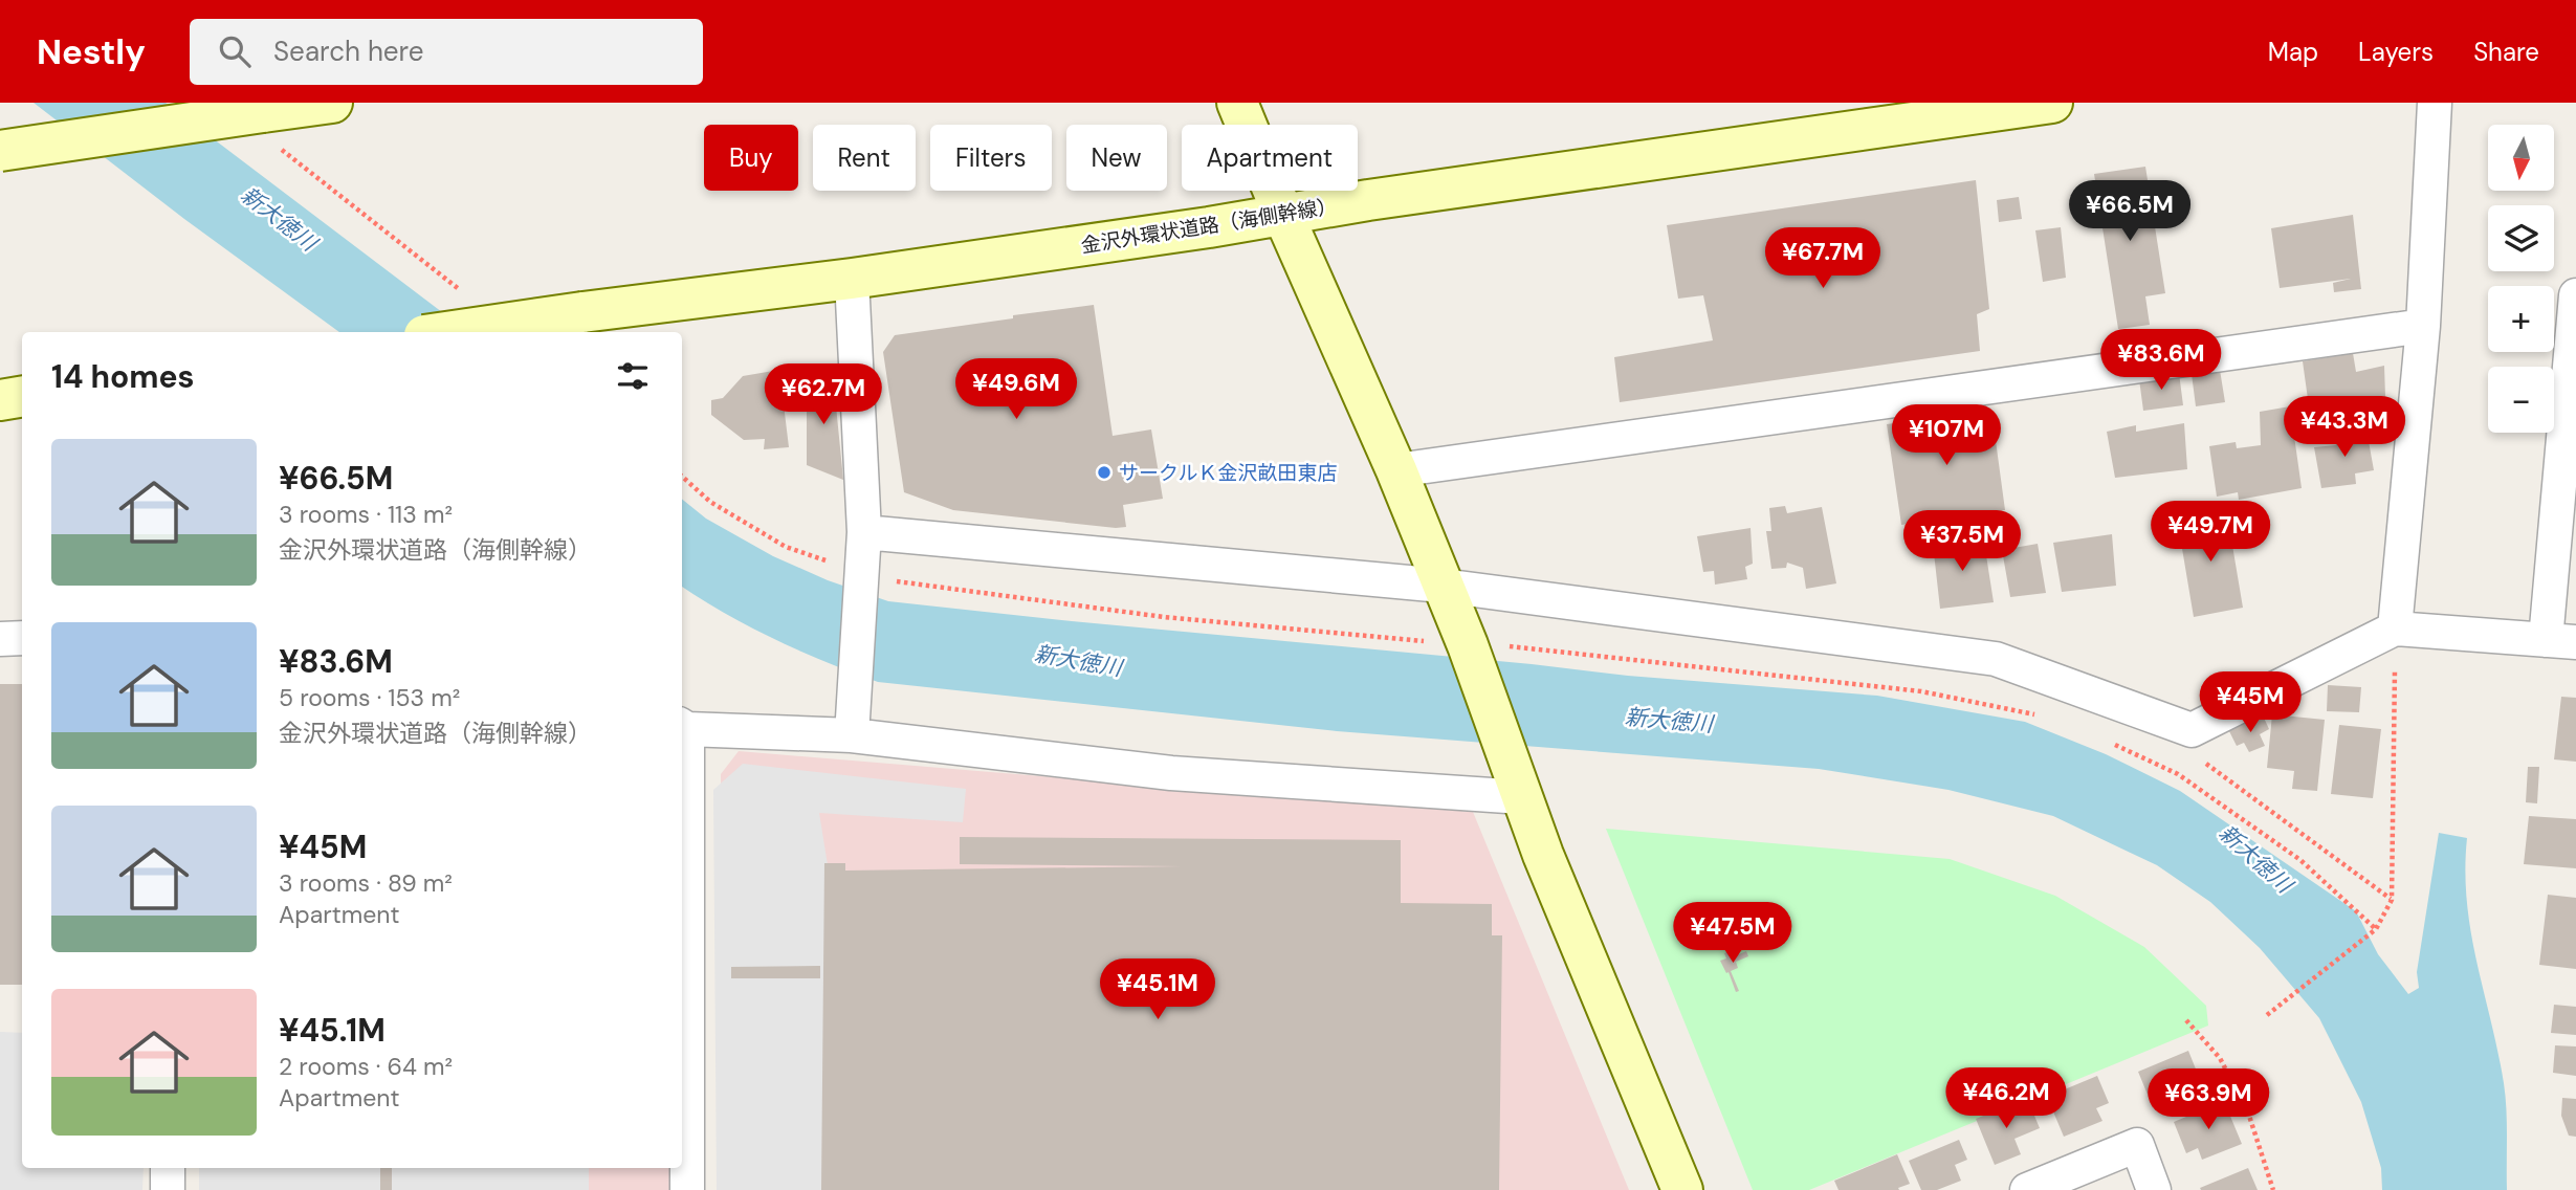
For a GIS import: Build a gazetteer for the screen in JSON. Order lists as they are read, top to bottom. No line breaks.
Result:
{"streets":{"street":["金沢外環状道路（海側幹線）"]},"water":["新大徳川"],"places":["サークルＫ金沢畝田東店"],"north":"bottom","page":{"header":"Nestly","search":"Search here","nav":["Map","Layers","Share"],"map_buttons":["+","−"],"chip":["Buy","Rent","Filters","New","Apartment"],"price":["¥66.5M","¥67.7M","¥83.6M","¥49.6M","¥62.7M","¥43.3M","¥107M","¥49.7M","¥37.5M","¥45M","¥47.5M","¥45.1M","¥46.2M","¥63.9M"],"heading":"14 homes","list":[{"name":"¥66.5M","note":"3 rooms · 113 m² · 金沢外環状道路（海側幹線）"},{"name":"¥83.6M","note":"5 rooms · 153 m² · 金沢外環状道路（海側幹線）"},{"name":"¥45M","note":"3 rooms · 89 m² · Apartment"},{"name":"¥45.1M","note":"2 rooms · 64 m² · Apartment"}]}}
